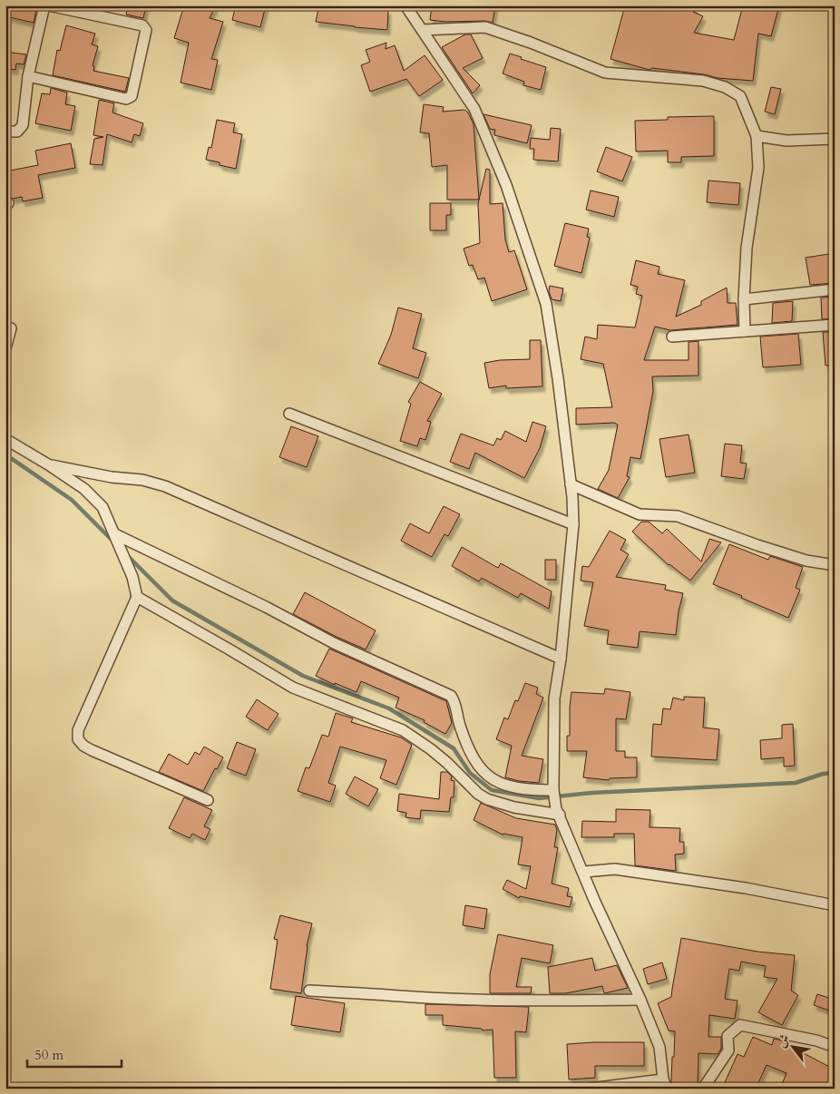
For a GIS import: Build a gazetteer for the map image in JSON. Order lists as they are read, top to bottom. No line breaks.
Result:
{"scale_bar":"50 m","north":"top left"}
